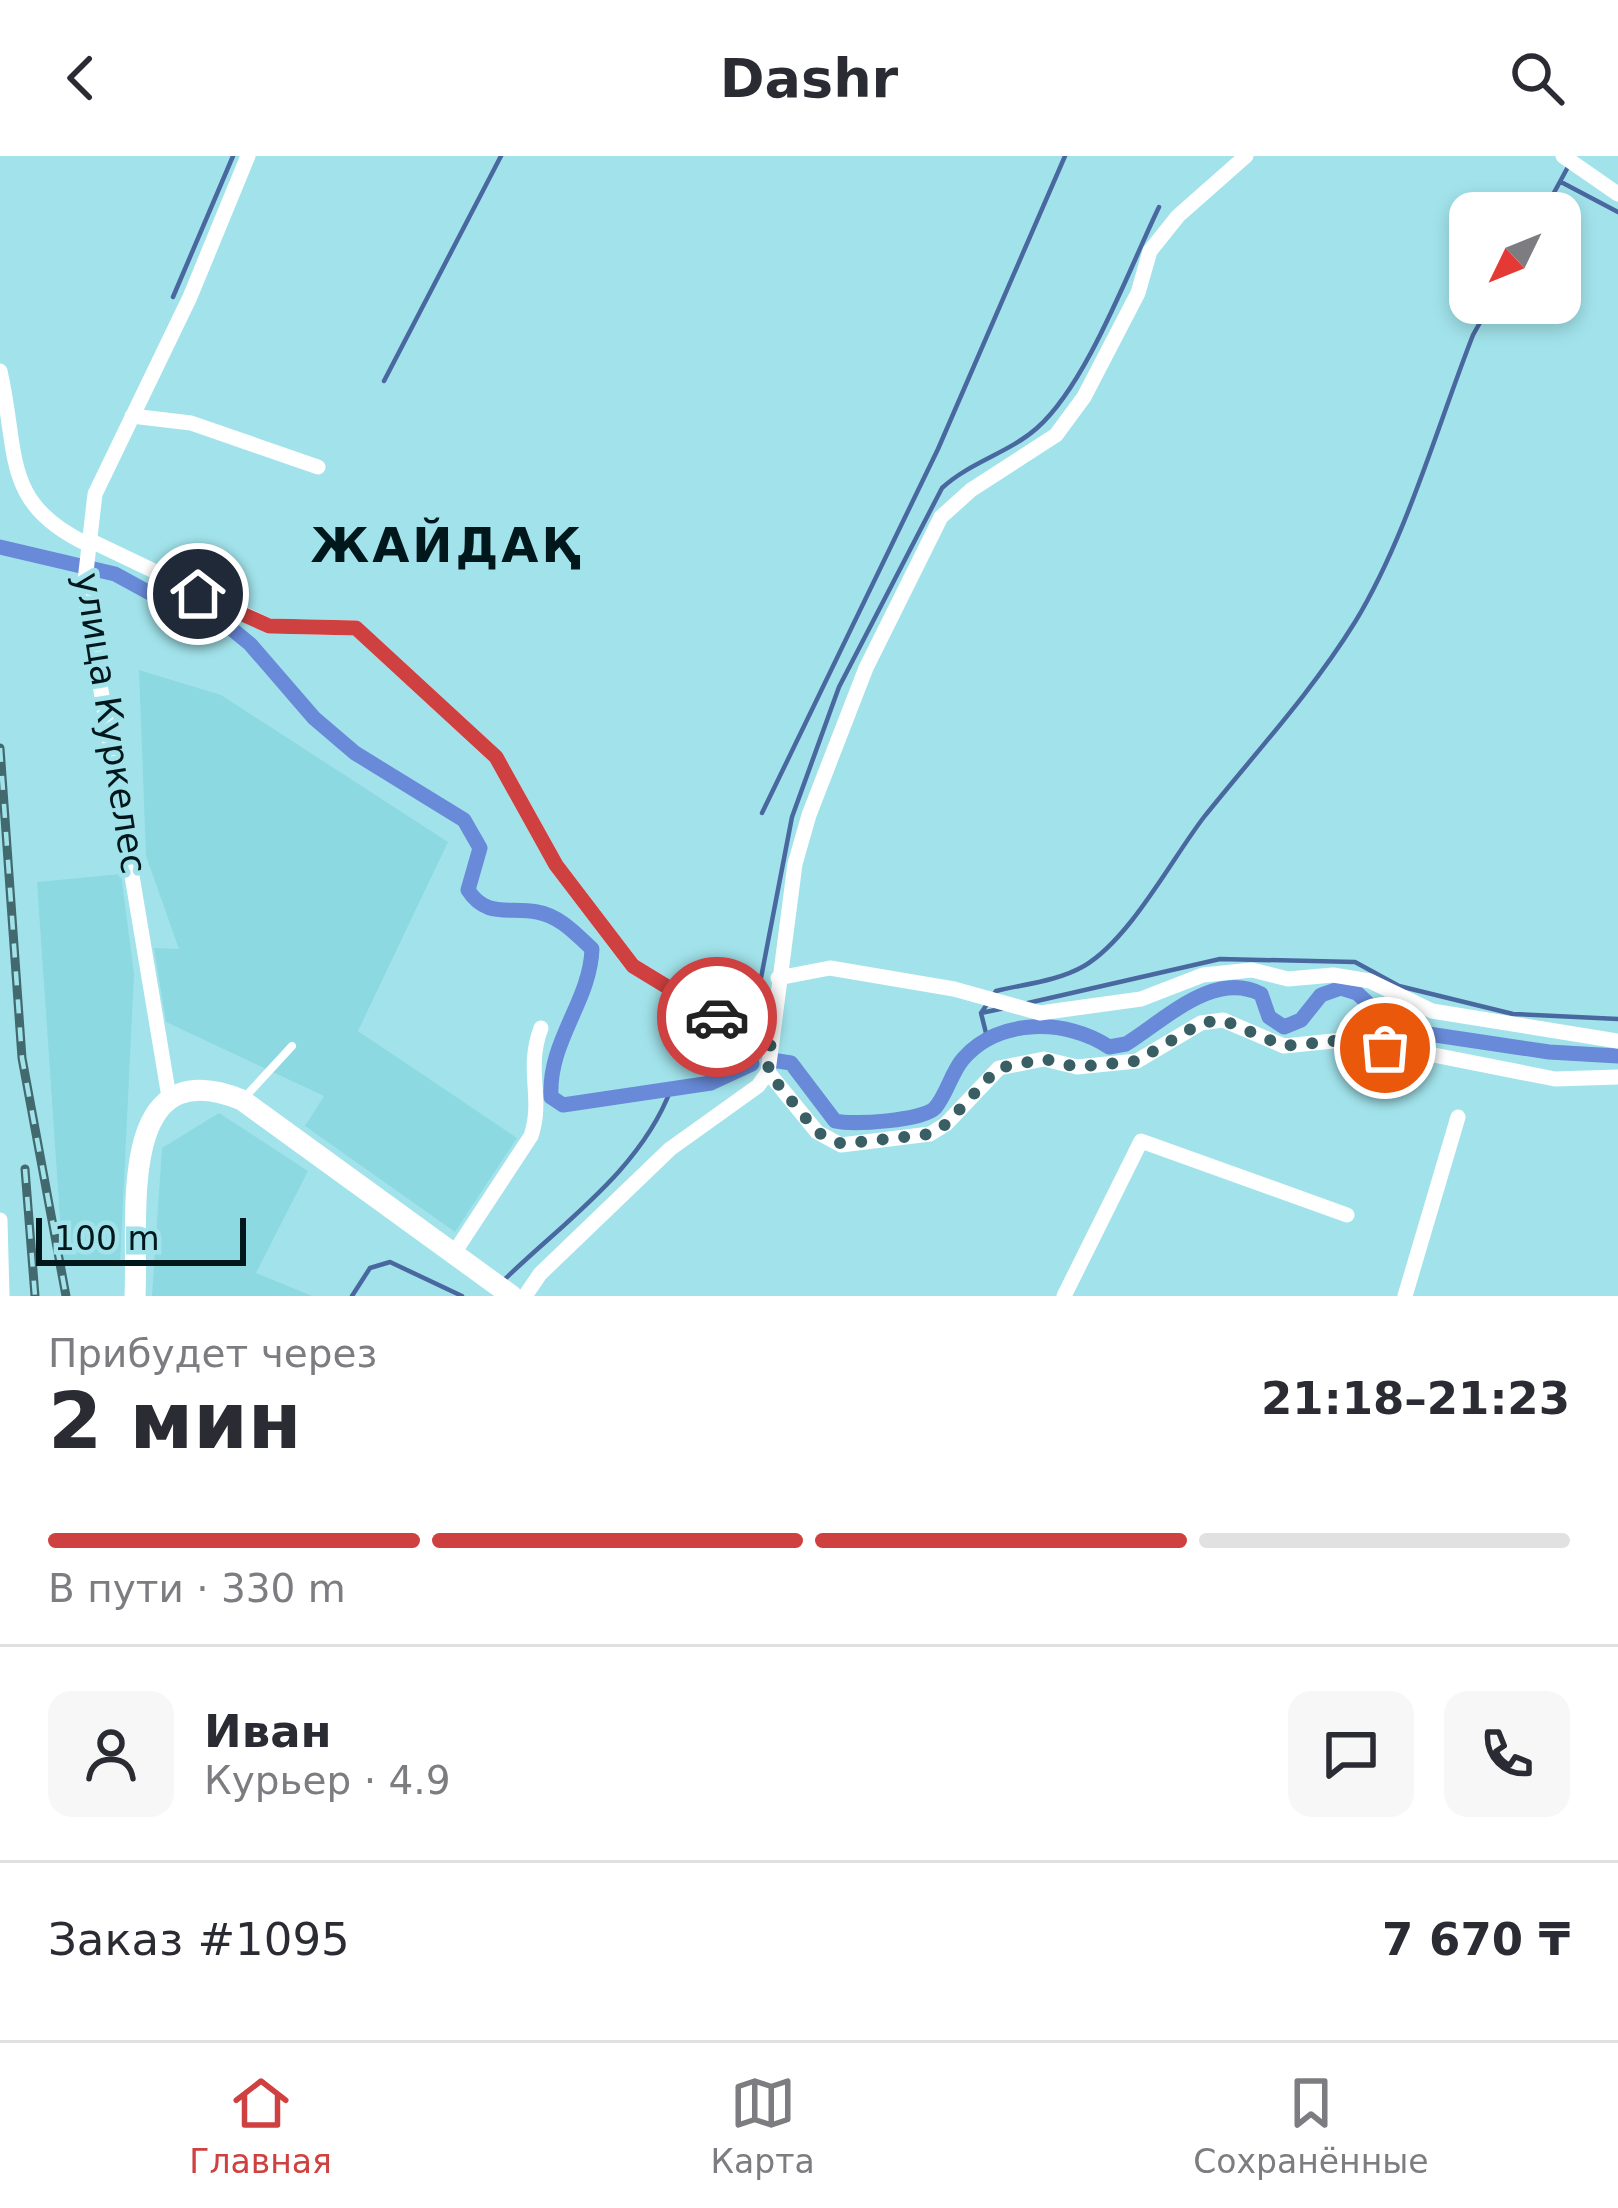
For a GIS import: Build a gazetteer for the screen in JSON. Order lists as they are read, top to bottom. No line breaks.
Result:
{"streets":{"street":["улица Куркелес"]},"districts":["ЖАЙДАҚ"],"scale_bar":"100 m","north":"bottom left","page":{"header":"Dashr","scale":"100 m","heading":["2 мин","Прибудет через","21:18–21:23"],"panel":["Иван","Курьер · 4.9","Заказ #1095","7 670 ₸"],"bar":"В пути · 330 m","tabs":["Главная","Карта","Сохранённые"]}}
